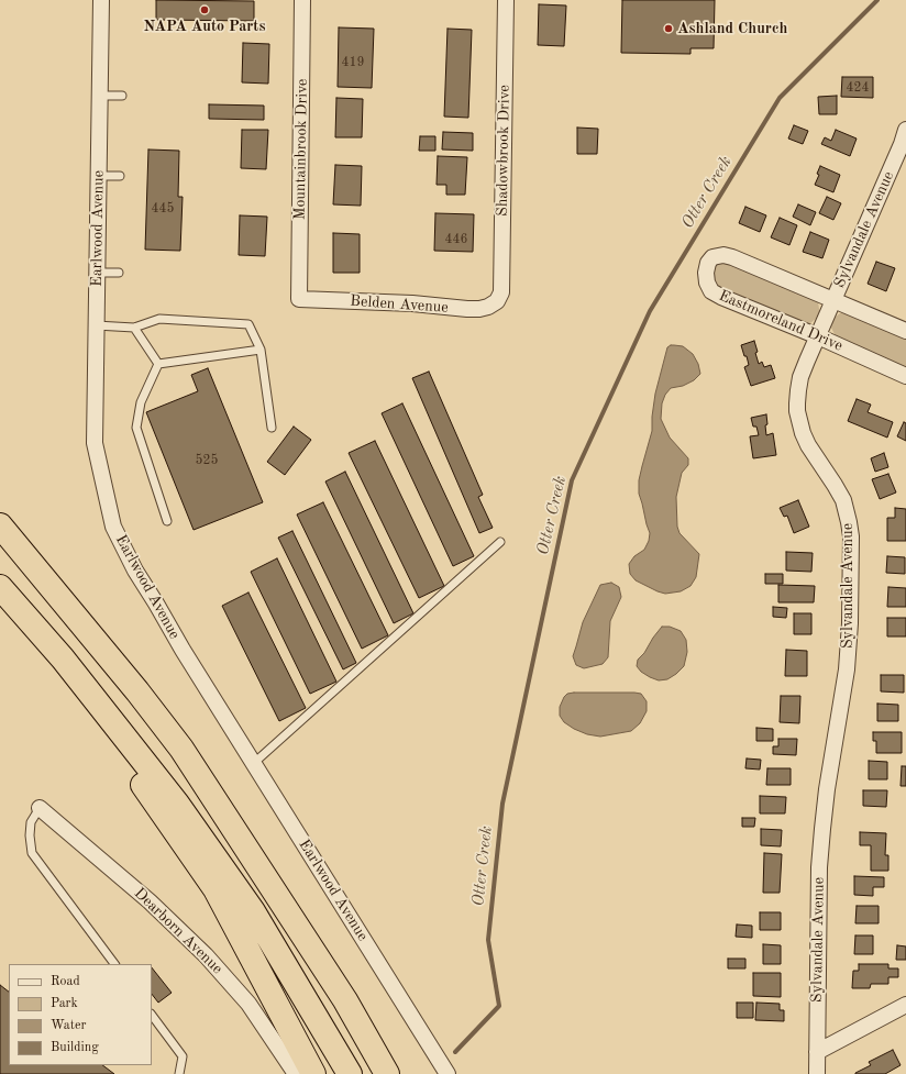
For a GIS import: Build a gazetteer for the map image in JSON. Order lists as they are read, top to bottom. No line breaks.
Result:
{"streets":{"street":["Mountainbrook Drive","Shadowbrook Drive","Earlwood Avenue","Sylvandale Avenue","Belden Avenue","Eastmoreland Drive","Dearborn Avenue"]},"crossings":[["Mountainbrook Drive","Belden Avenue"],["Shadowbrook Drive","Belden Avenue"],["Sylvandale Avenue","Eastmoreland Drive"]],"water":["Otter Creek"],"places":["NAPA Auto Parts","Ashland Church"],"house_numbers":["419","424","445","446","525"],"legend":["Road","Park","Water","Building"]}
